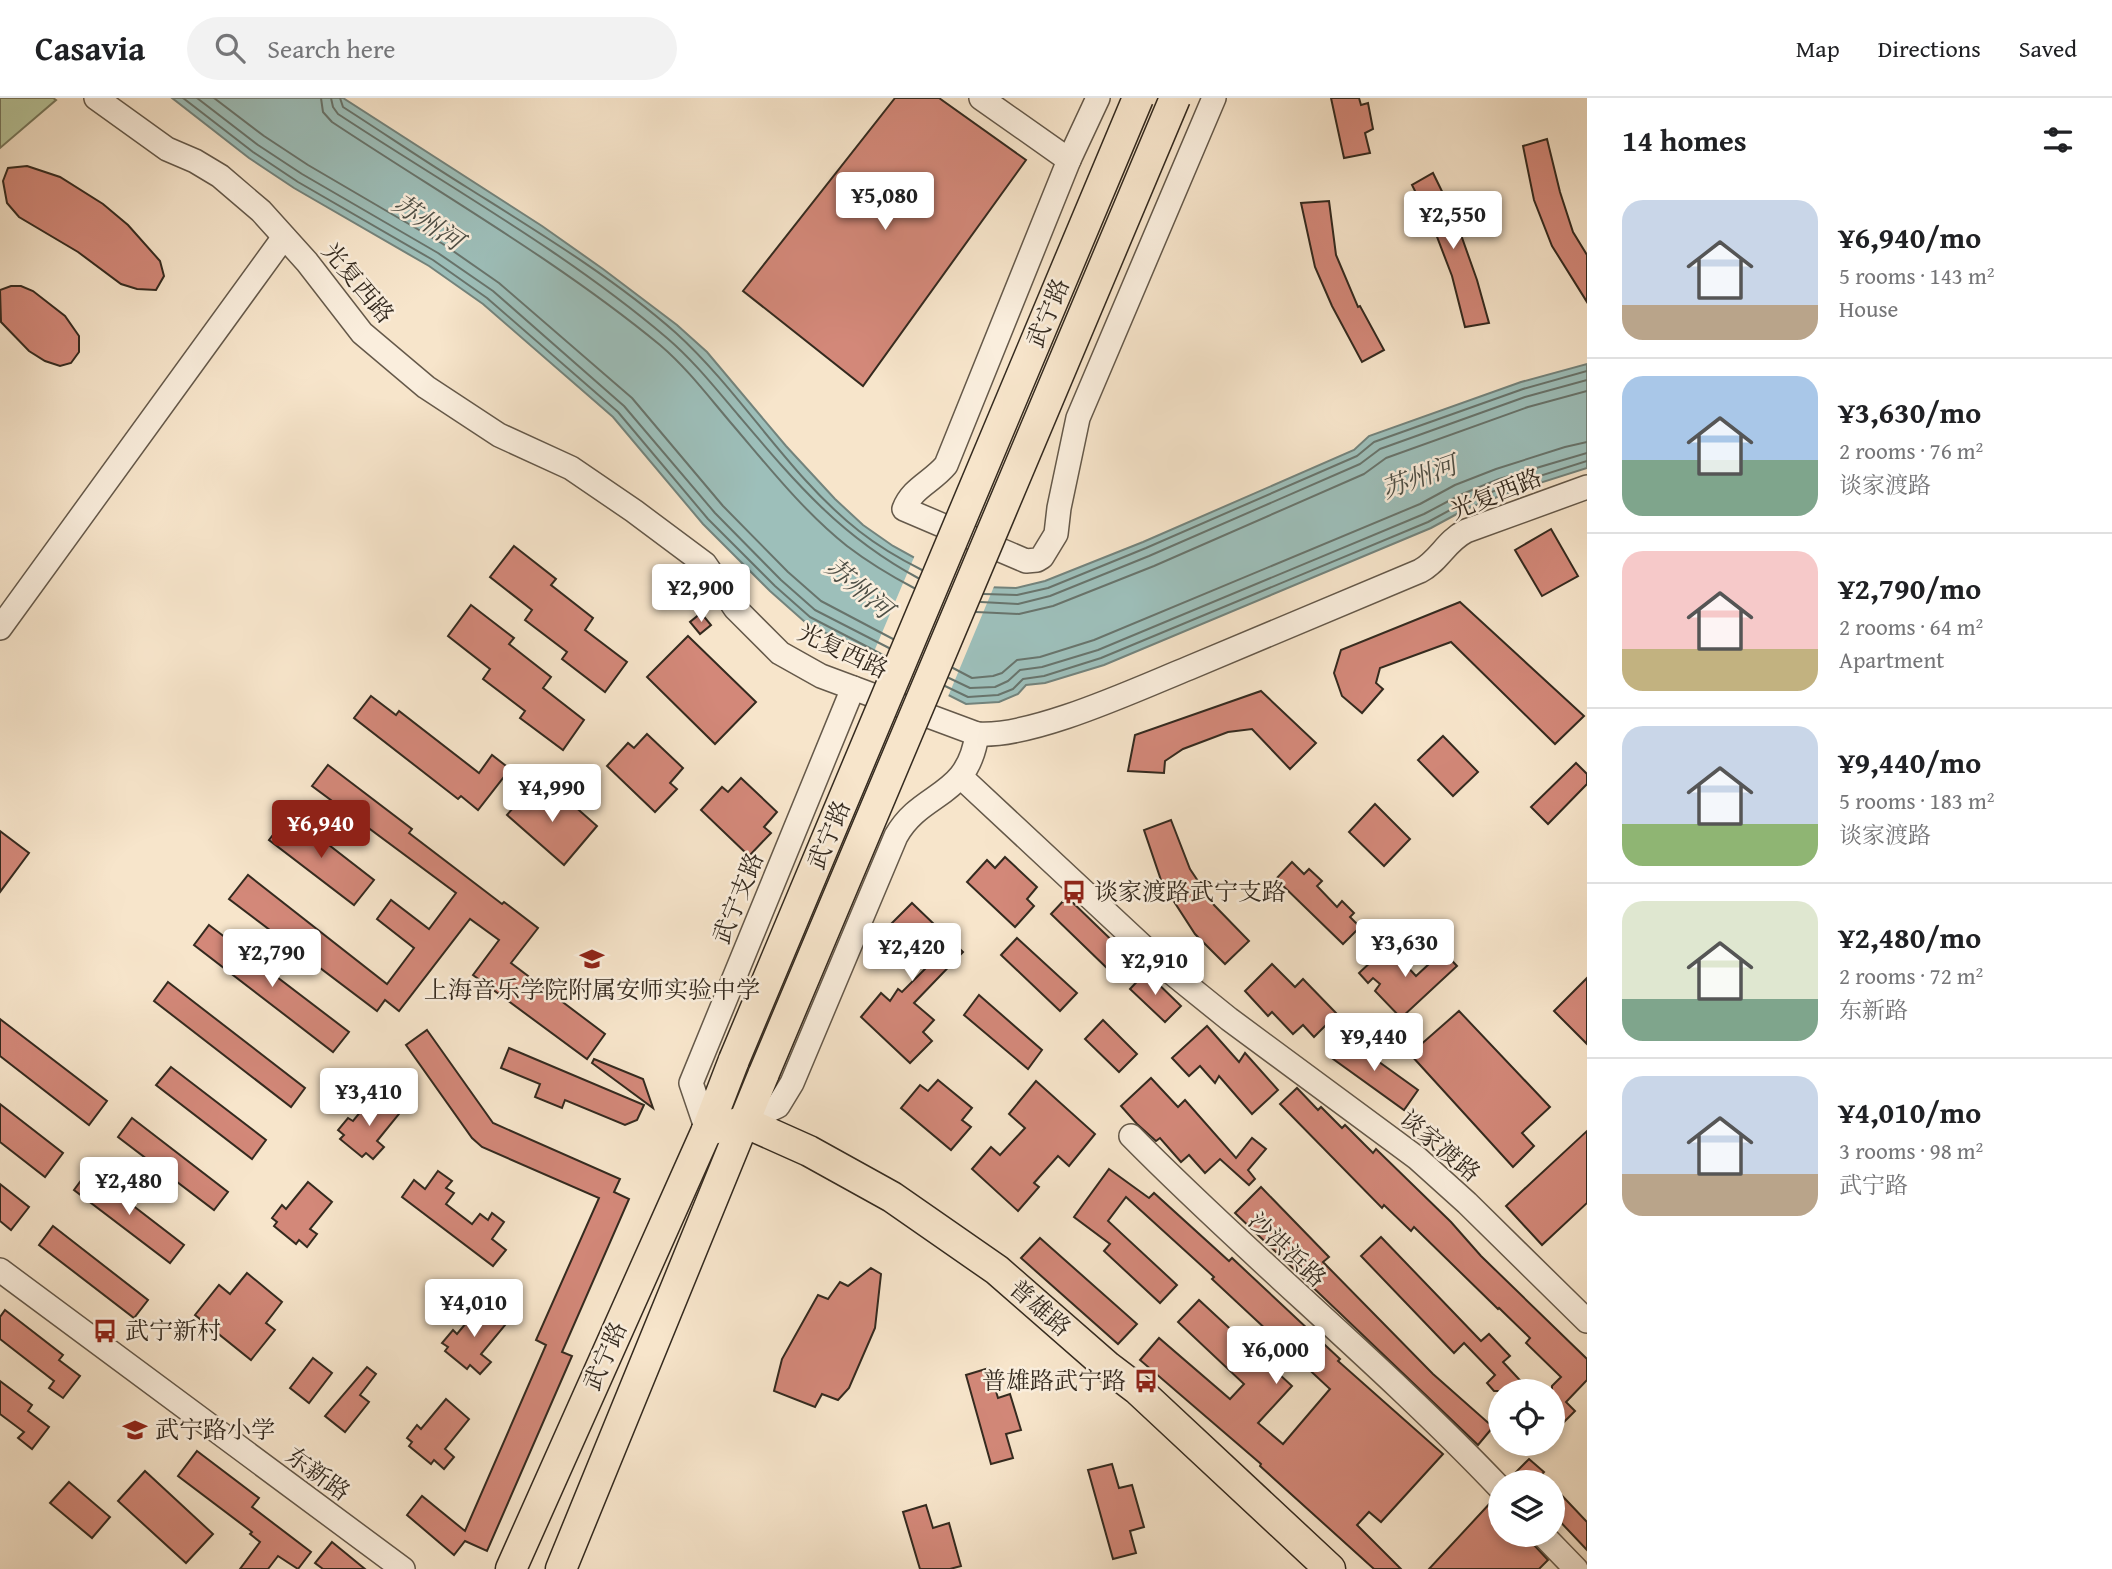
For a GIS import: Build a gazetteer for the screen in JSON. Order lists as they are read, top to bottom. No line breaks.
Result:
{"streets":{"main road":["武宁路","普雄路"],"street":["光复西路","武宁支路","谈家渡路","沙洪浜路","东新路"]},"crossings":[["光复西路","武宁支路"],["武宁路","武宁支路"],["武宁路","普雄路"]],"water":["苏州河"],"places":{"bus stop":["谈家渡路武宁支路","武宁新村","普雄路武宁路"],"school or university":["上海音乐学院附属安师实验中学","武宁路小学"]},"page":{"header":"Casavia","search":"Search here","nav":["Map","Directions","Saved"],"heading":"14 homes","price":["¥5,080","¥2,550","¥2,900","¥4,990","¥6,940","¥3,630","¥2,420","¥2,790","¥2,910","¥9,440","¥3,410","¥2,480","¥4,010","¥6,000"],"list":[{"name":"¥6,940/mo","note":"5 rooms · 143 m² · House"},{"name":"¥3,630/mo","note":"2 rooms · 76 m² · 谈家渡路"},{"name":"¥2,790/mo","note":"2 rooms · 64 m² · Apartment"},{"name":"¥9,440/mo","note":"5 rooms · 183 m² · 谈家渡路"},{"name":"¥2,480/mo","note":"2 rooms · 72 m² · 东新路"},{"name":"¥4,010/mo","note":"3 rooms · 98 m² · 武宁路"}]}}
